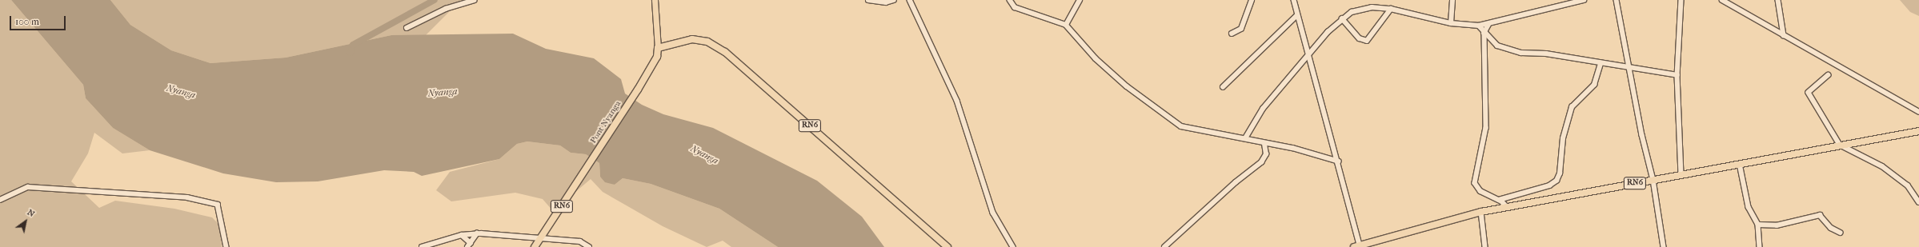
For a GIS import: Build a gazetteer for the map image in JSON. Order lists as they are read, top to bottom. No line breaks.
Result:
{"streets":{"highway":["Pont Nyanga","RN6"]},"crossings":[["Pont Nyanga","RN6"]],"water":["Nyanga"],"scale_bar":"100 m","north":"top right"}
